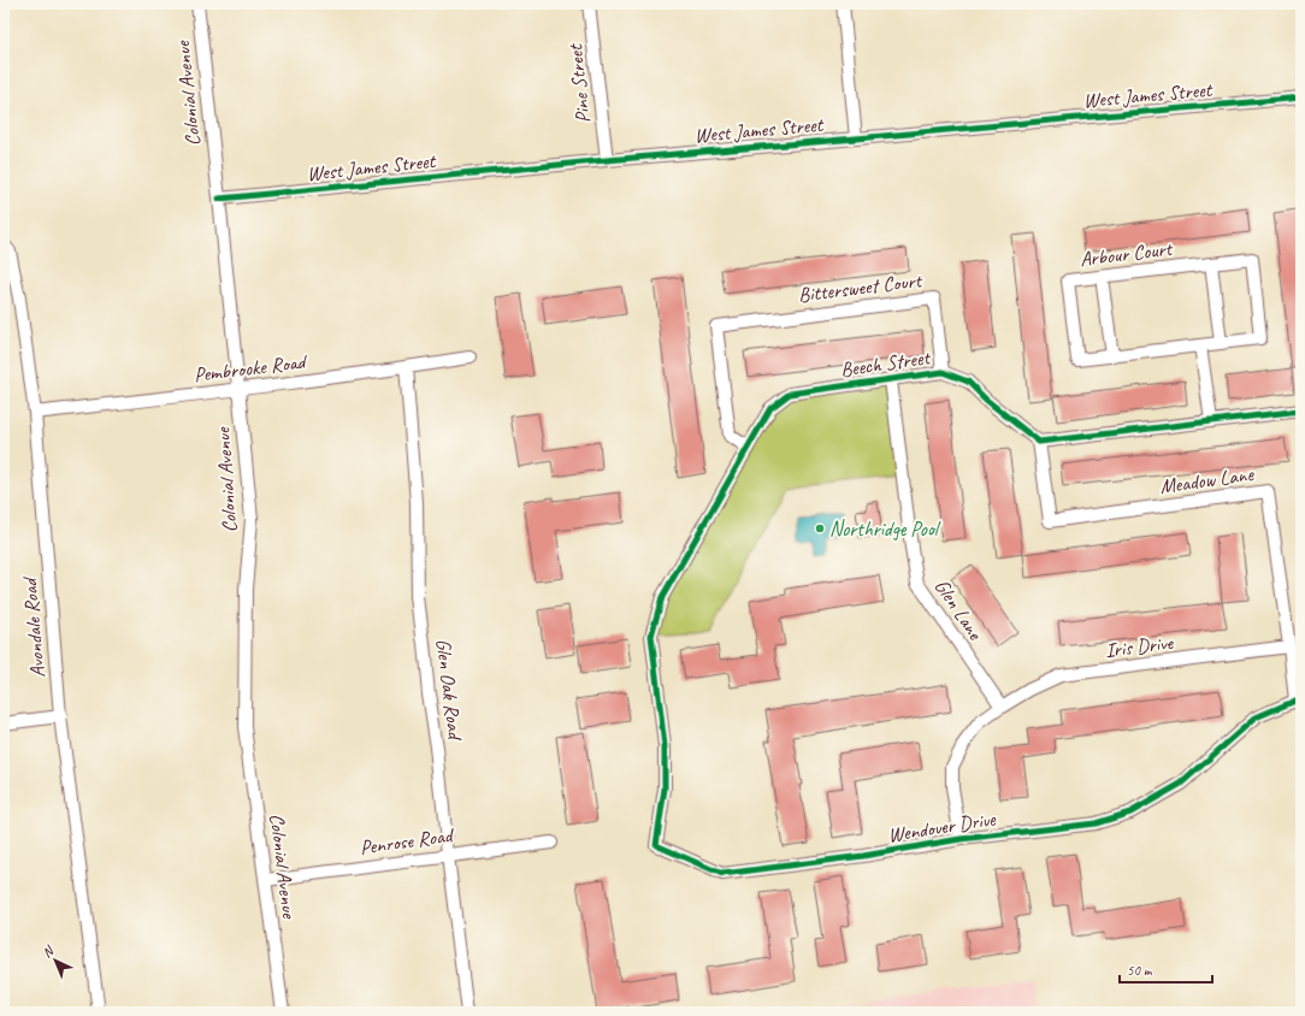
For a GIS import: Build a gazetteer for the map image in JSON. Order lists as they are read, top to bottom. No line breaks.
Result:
{"streets":{"street":["Pine Street","Colonial Avenue","West James Street","Arbour Court","Bittersweet Court","Beech Street","Pembrooke Road","Meadow Lane","Glen Lane","Avondale Road","Iris Drive","Glen Oak Road","Wendover Drive","Penrose Road"]},"crossings":[["Pine Street","West James Street"],["Colonial Avenue","West James Street"],["Colonial Avenue","Pembrooke Road"],["Colonial Avenue","Penrose Road"],["Bittersweet Court","Beech Street"],["Beech Street","Meadow Lane"],["Beech Street","Glen Lane"],["Beech Street","Wendover Drive"],["Pembrooke Road","Avondale Road"],["Pembrooke Road","Glen Oak Road"],["Meadow Lane","Iris Drive"],["Meadow Lane","Wendover Drive"],["Glen Lane","Iris Drive"],["Iris Drive","Wendover Drive"],["Glen Oak Road","Penrose Road"]],"places":["Northridge Pool"],"scale_bar":"50 m","north":"top left"}
